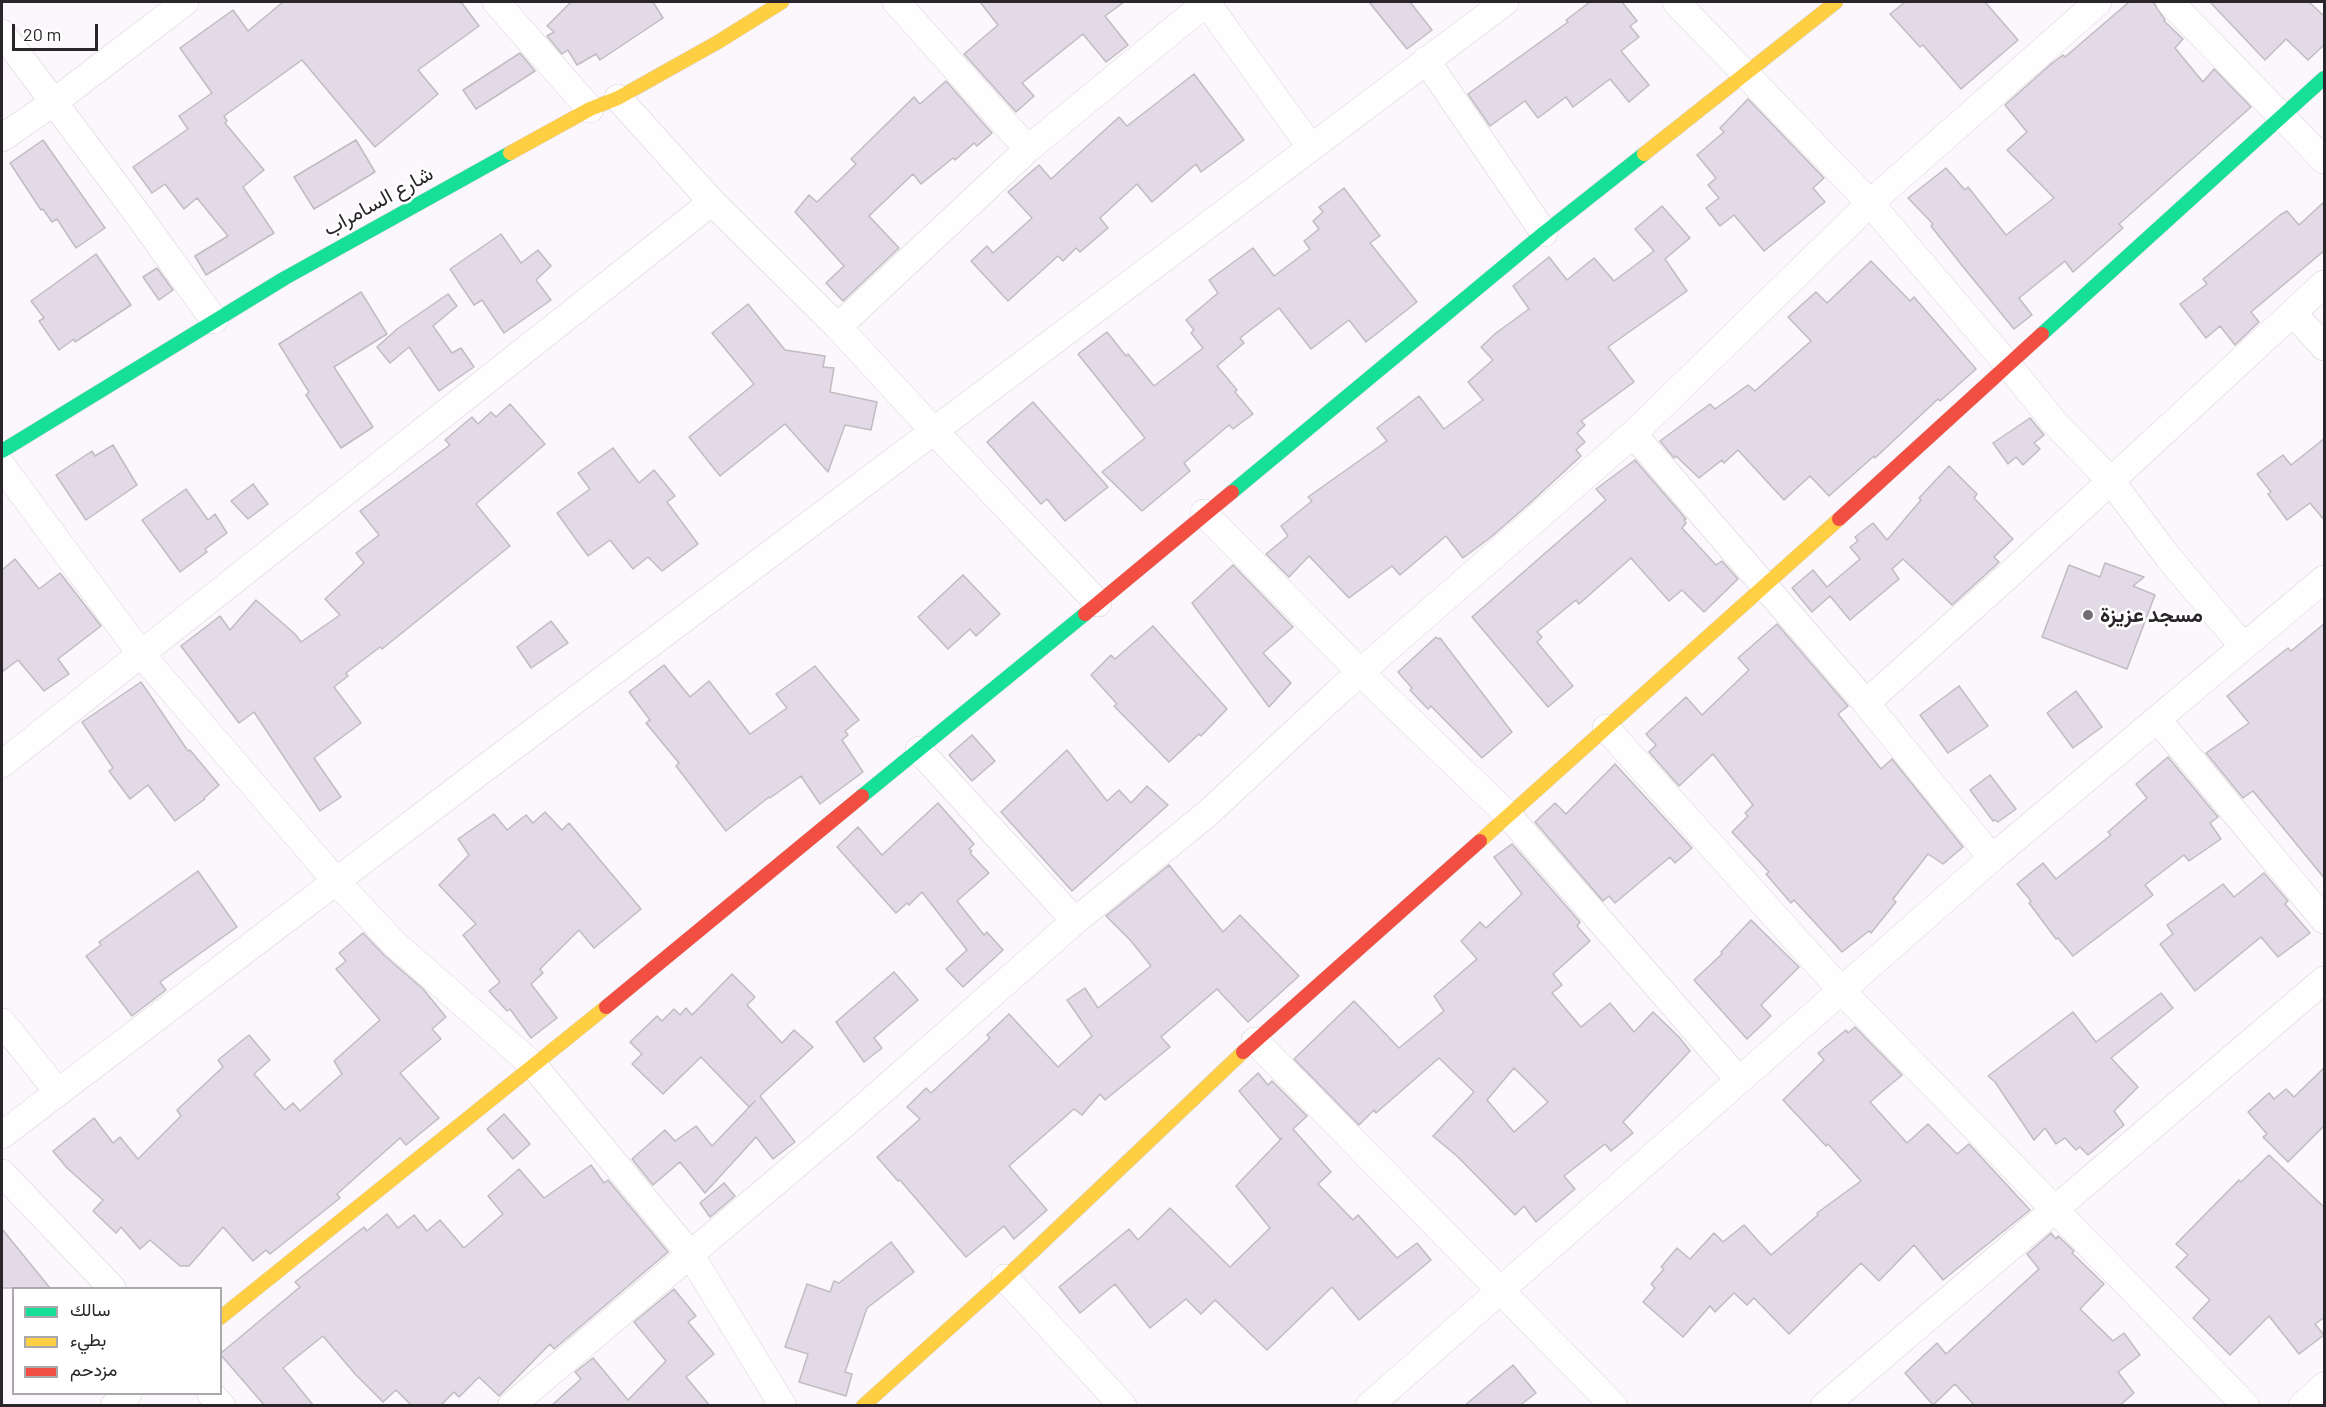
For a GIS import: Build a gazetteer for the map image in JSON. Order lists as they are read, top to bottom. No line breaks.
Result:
{"streets":{"street":["شارع السامراب"]},"places":["مسجد عزيزة"],"legend":["سالك","بطيء","مزدحم"],"scale_bar":"20 m"}
